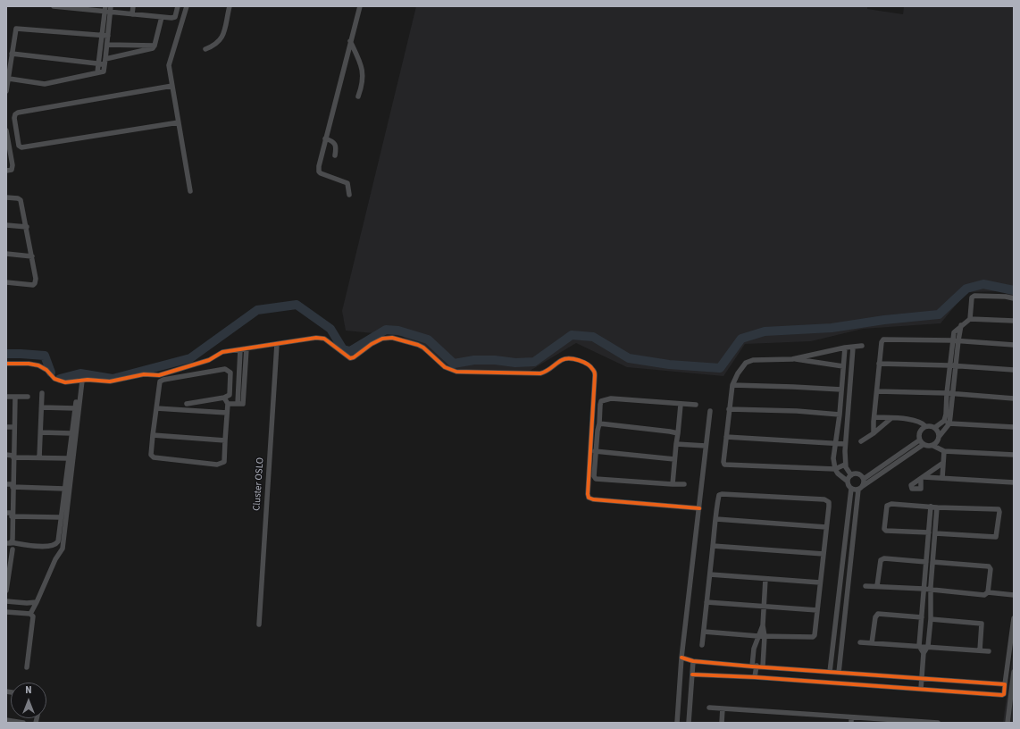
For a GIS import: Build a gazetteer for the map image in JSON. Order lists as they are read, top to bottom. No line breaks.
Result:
{"streets":{"street":["Cluster OSLO"]},"north":"top"}
